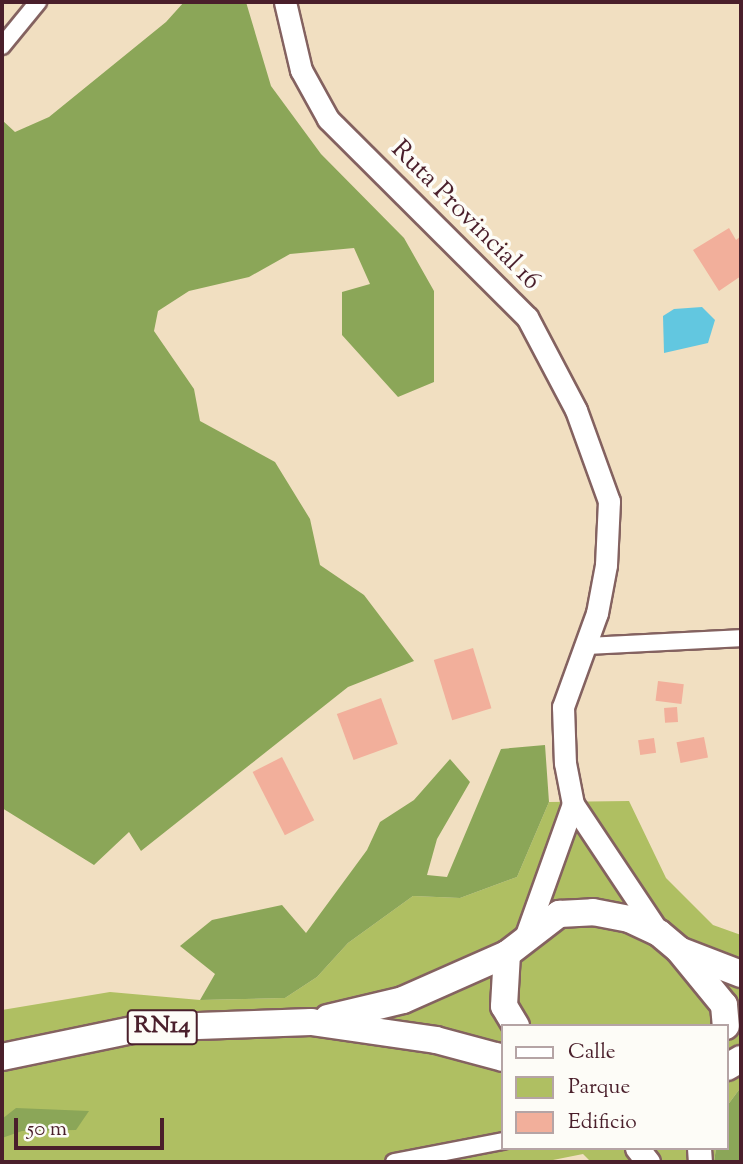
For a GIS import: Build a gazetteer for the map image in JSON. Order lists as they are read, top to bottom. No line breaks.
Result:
{"streets":{"highway":["RN14"],"street":["Ruta Provincial 16"]},"crossings":[["Ruta Provincial 16","RN14"]],"legend":["Calle","Parque","Edificio"],"scale_bar":"50 m"}
